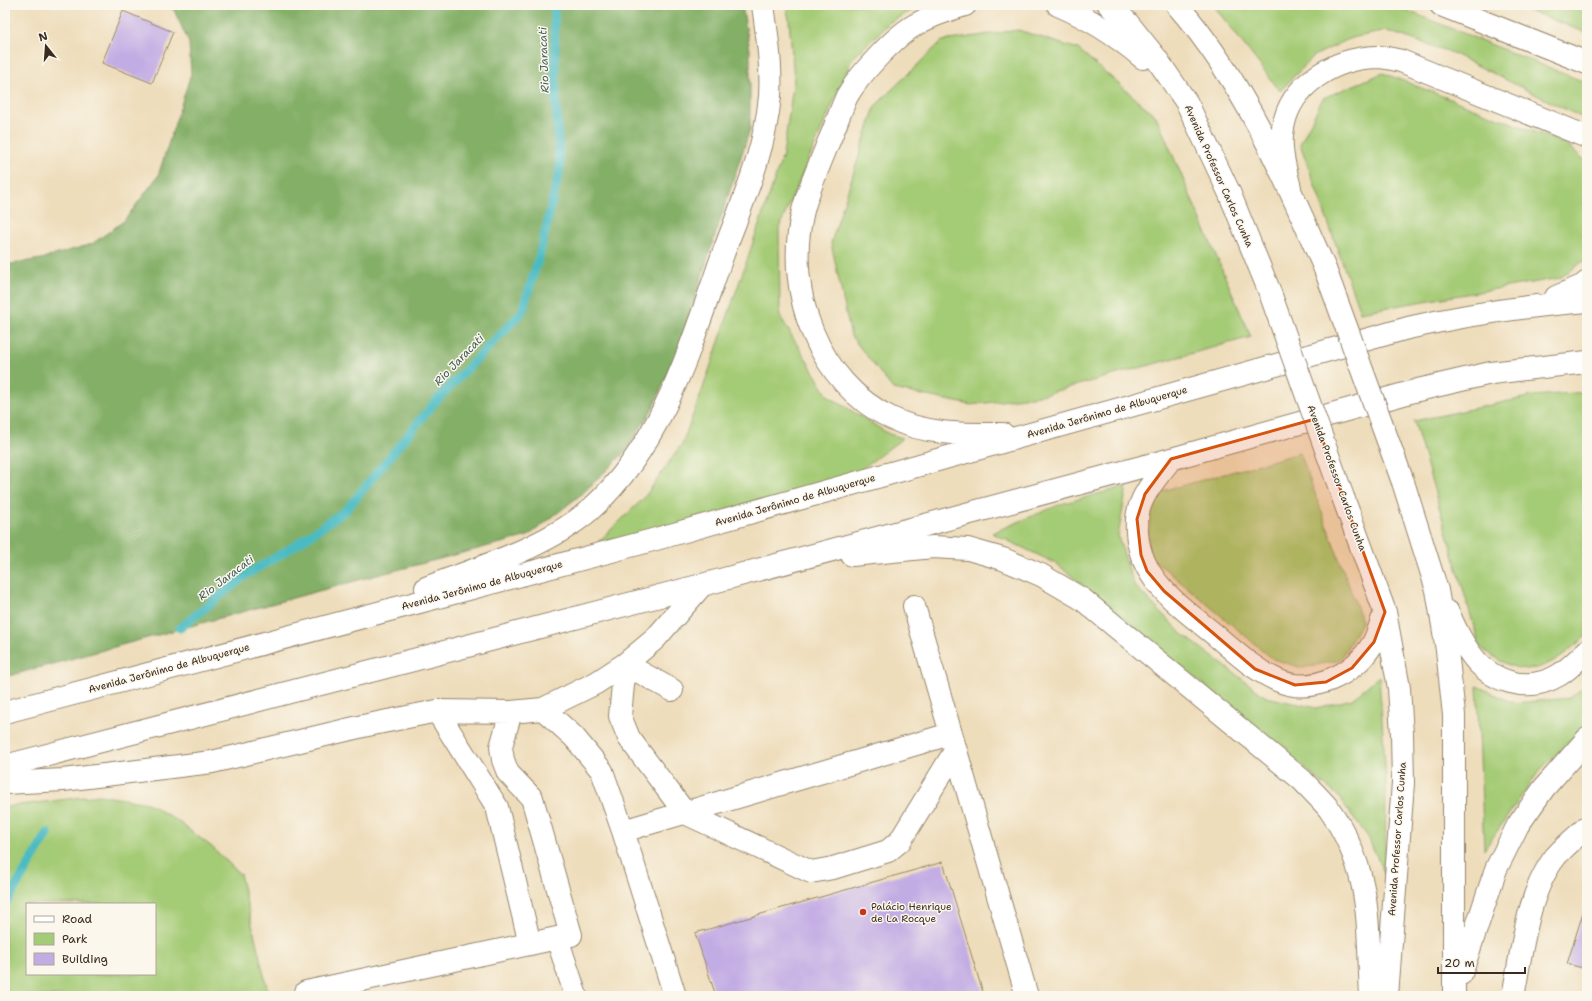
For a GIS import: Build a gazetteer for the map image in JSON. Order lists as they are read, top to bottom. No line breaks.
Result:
{"streets":{"main road":["Avenida Professor Carlos Cunha","Avenida Jerônimo de Albuquerque"]},"water":["Rio Jaracati"],"places":["Palácio Henrique de La Rocque"],"legend":["Road","Park","Building"],"scale_bar":"20 m","north":"top"}
